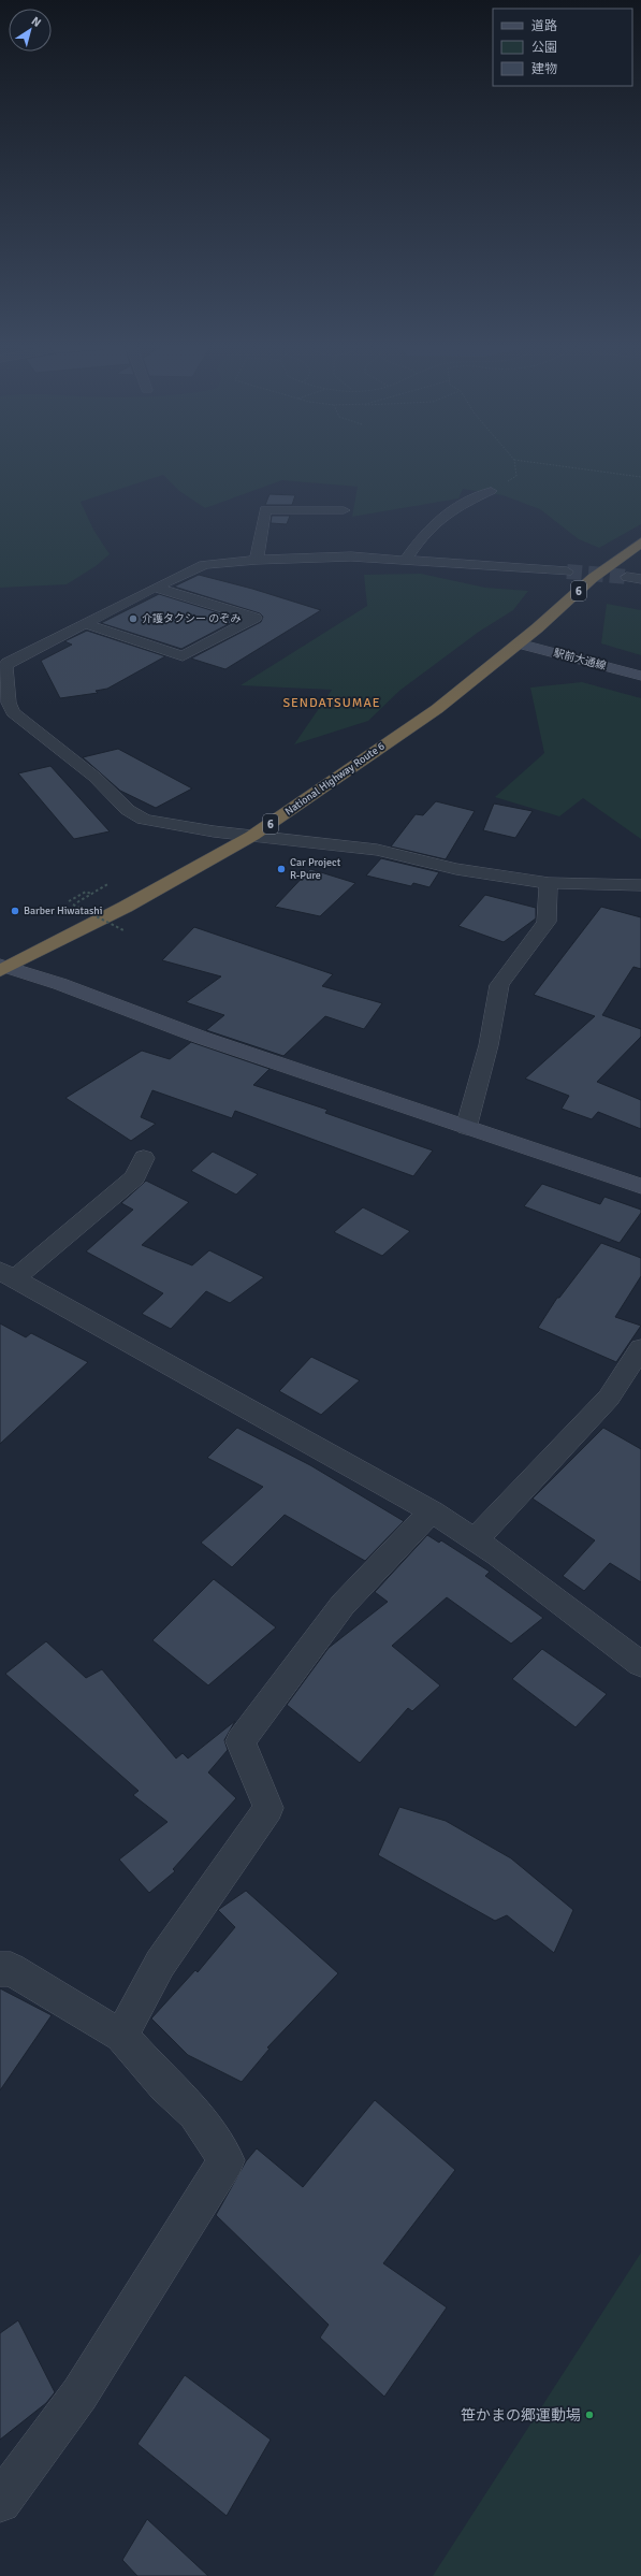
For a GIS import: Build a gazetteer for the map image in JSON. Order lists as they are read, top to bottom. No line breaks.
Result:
{"streets":{"highway":["6","National Highway Route 6"],"street":["駅前大通線"]},"crossings":[["駅前大通線","National Highway Route 6"]],"districts":["SENDATSUMAE"],"places":["介護タクシー のぞみ","Car Project R-Pure","Barber Hiwatashi","笹かまの郷運動場"],"legend":["道路","公園","建物"],"north":"top right"}
